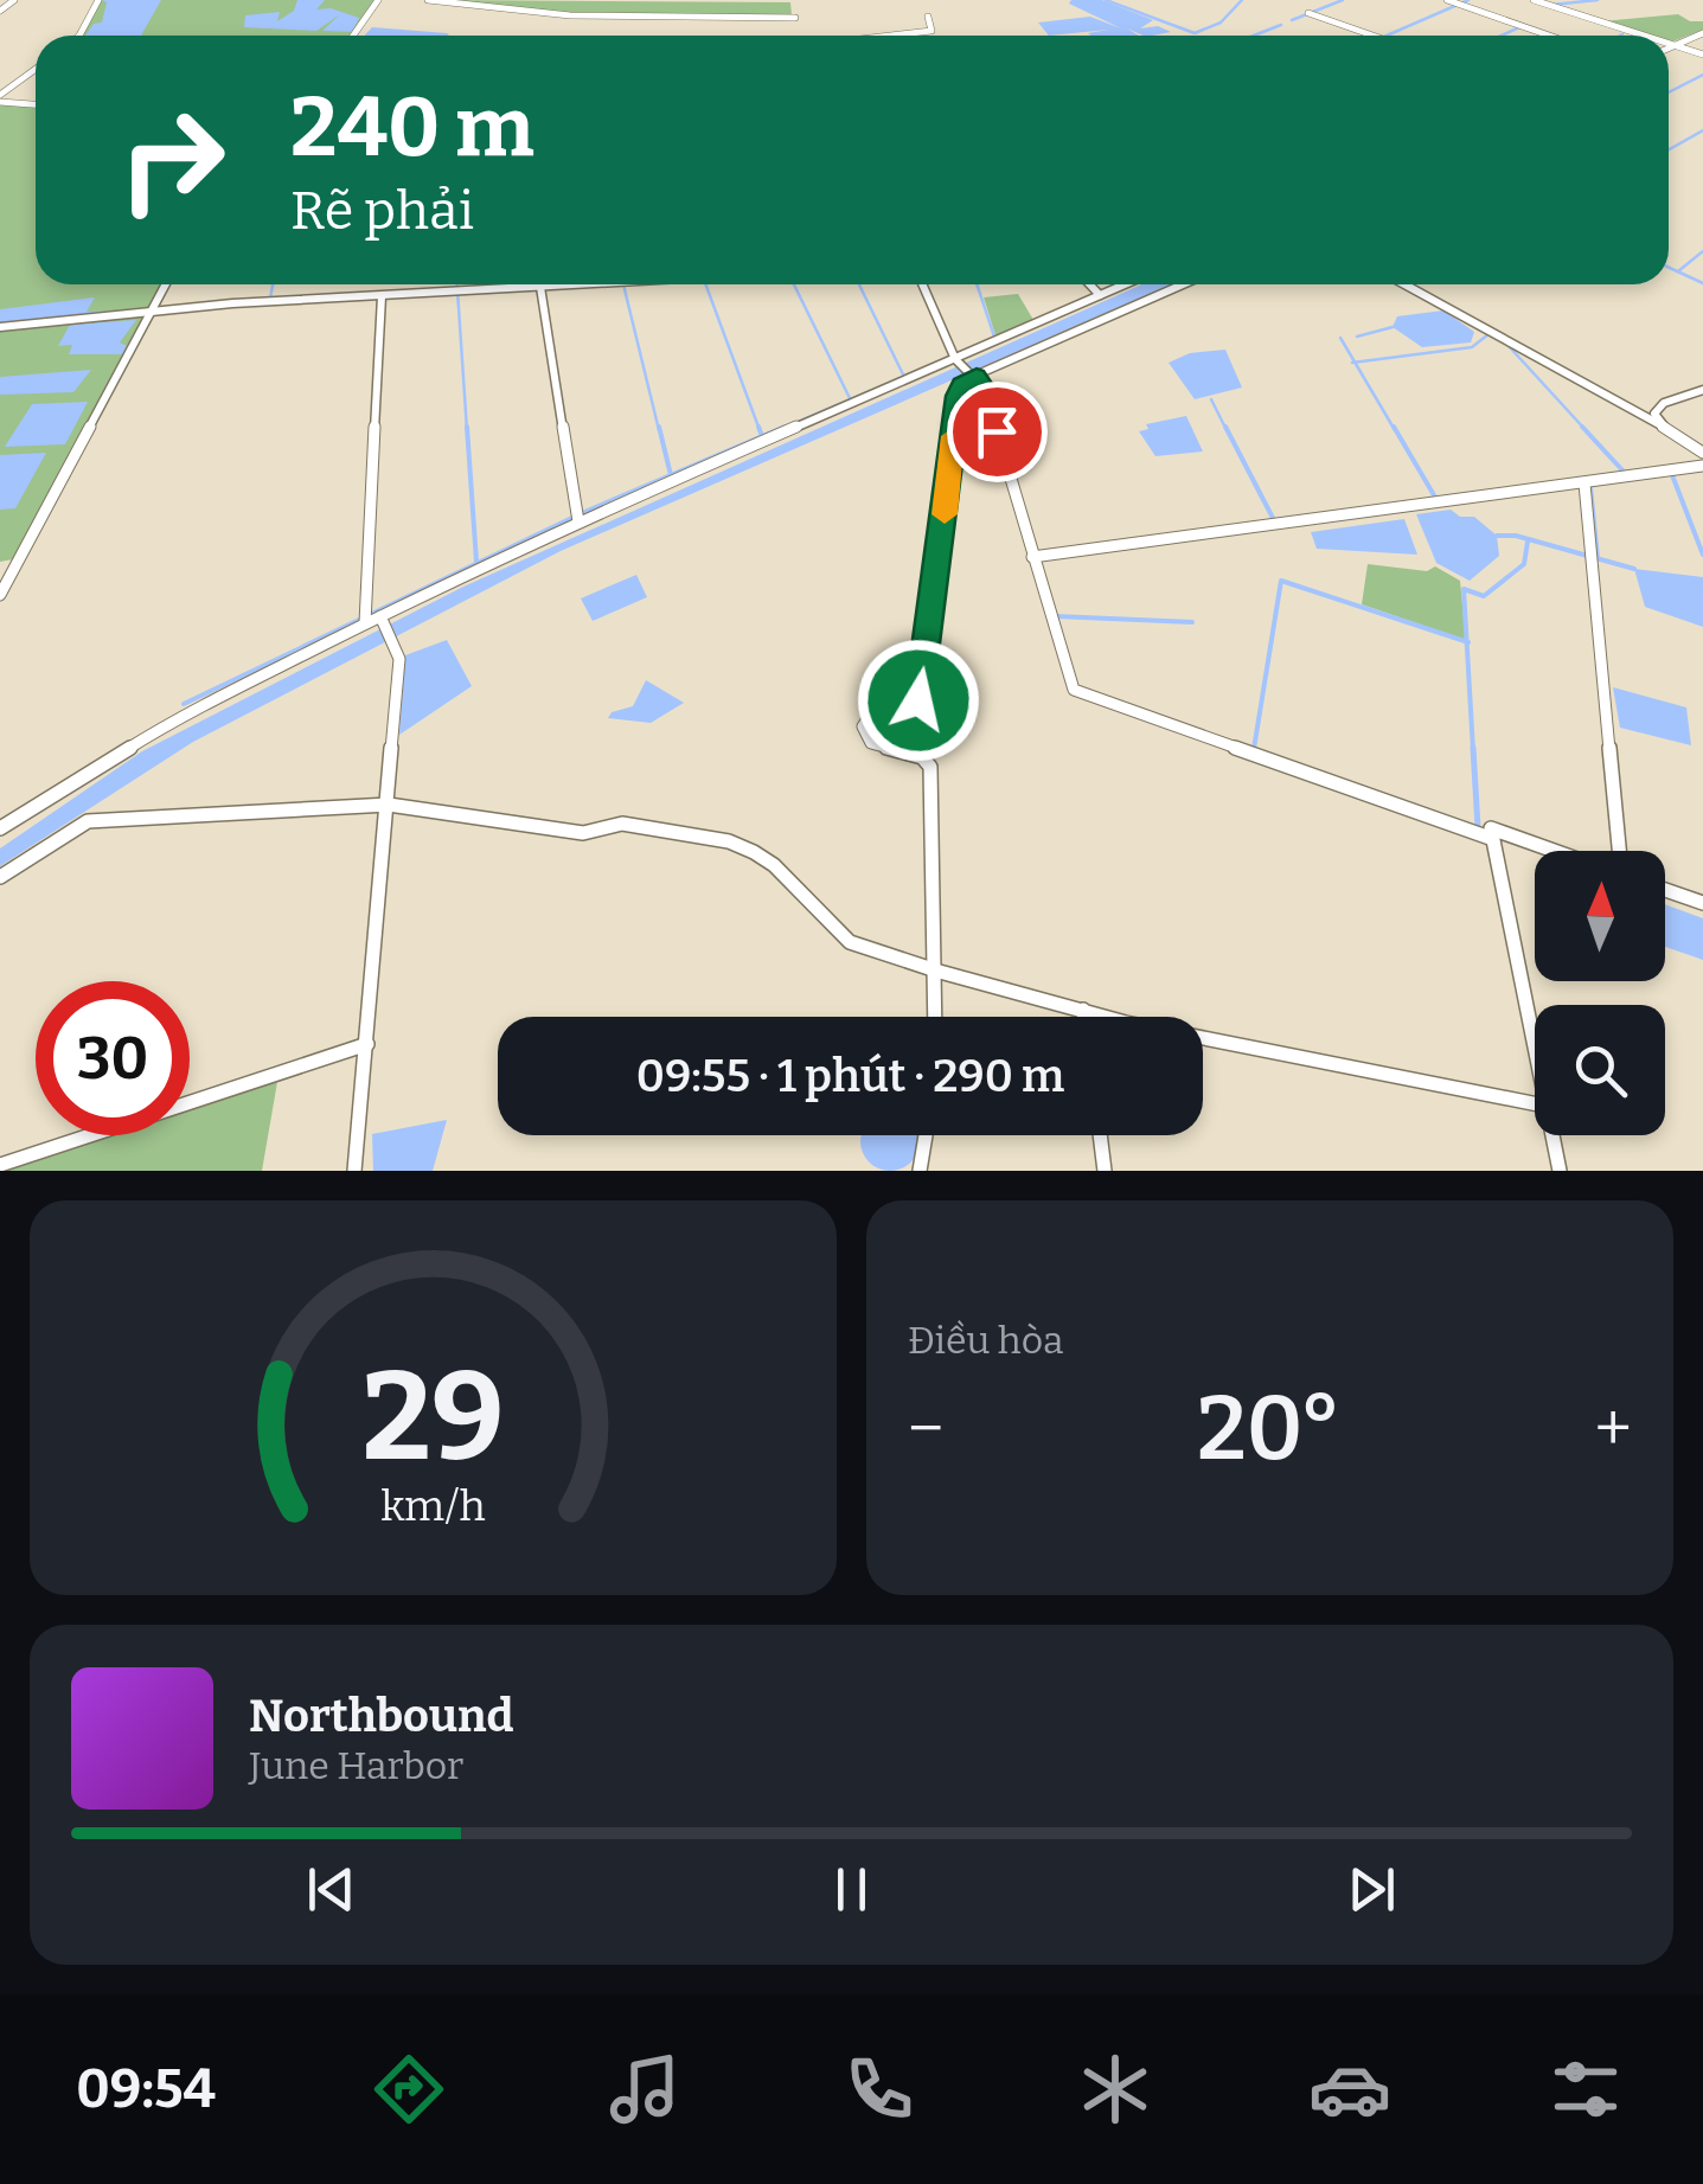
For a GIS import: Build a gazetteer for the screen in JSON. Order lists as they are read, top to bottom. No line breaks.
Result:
{"north":"top","page":{"turn":["240 m","Rẽ phải"],"limit":"30","trip":"09:55 · 1 phút · 290 m","tile":"Điều hòa","heat":["−","20°","+"],"song":["Northbound","June Harbor"],"tabs":"09:54","gauge":["29","km/h"]}}
